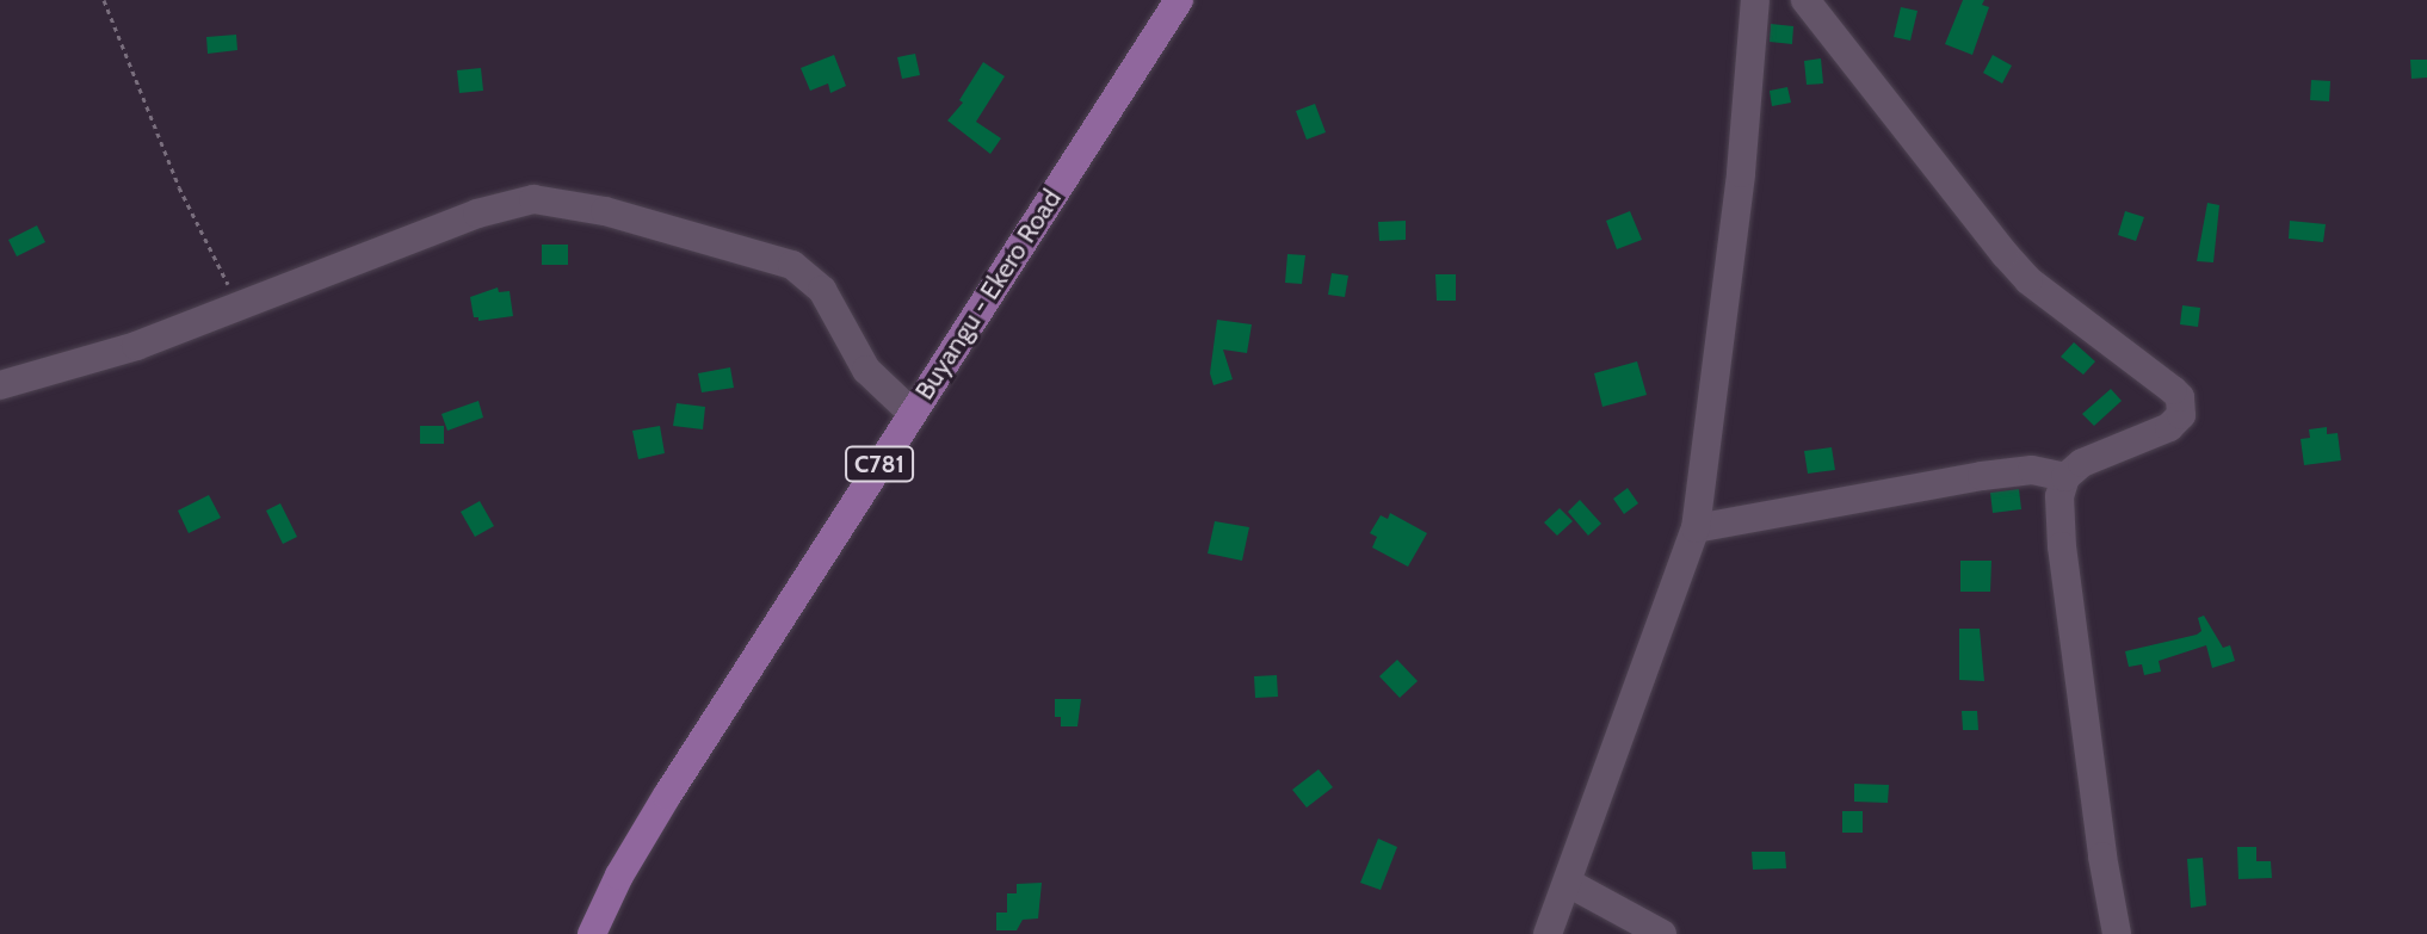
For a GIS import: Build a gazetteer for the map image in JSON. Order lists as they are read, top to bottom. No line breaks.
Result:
{"streets":{"main road":["Buyangu - Ekero Road","C781"]}}
